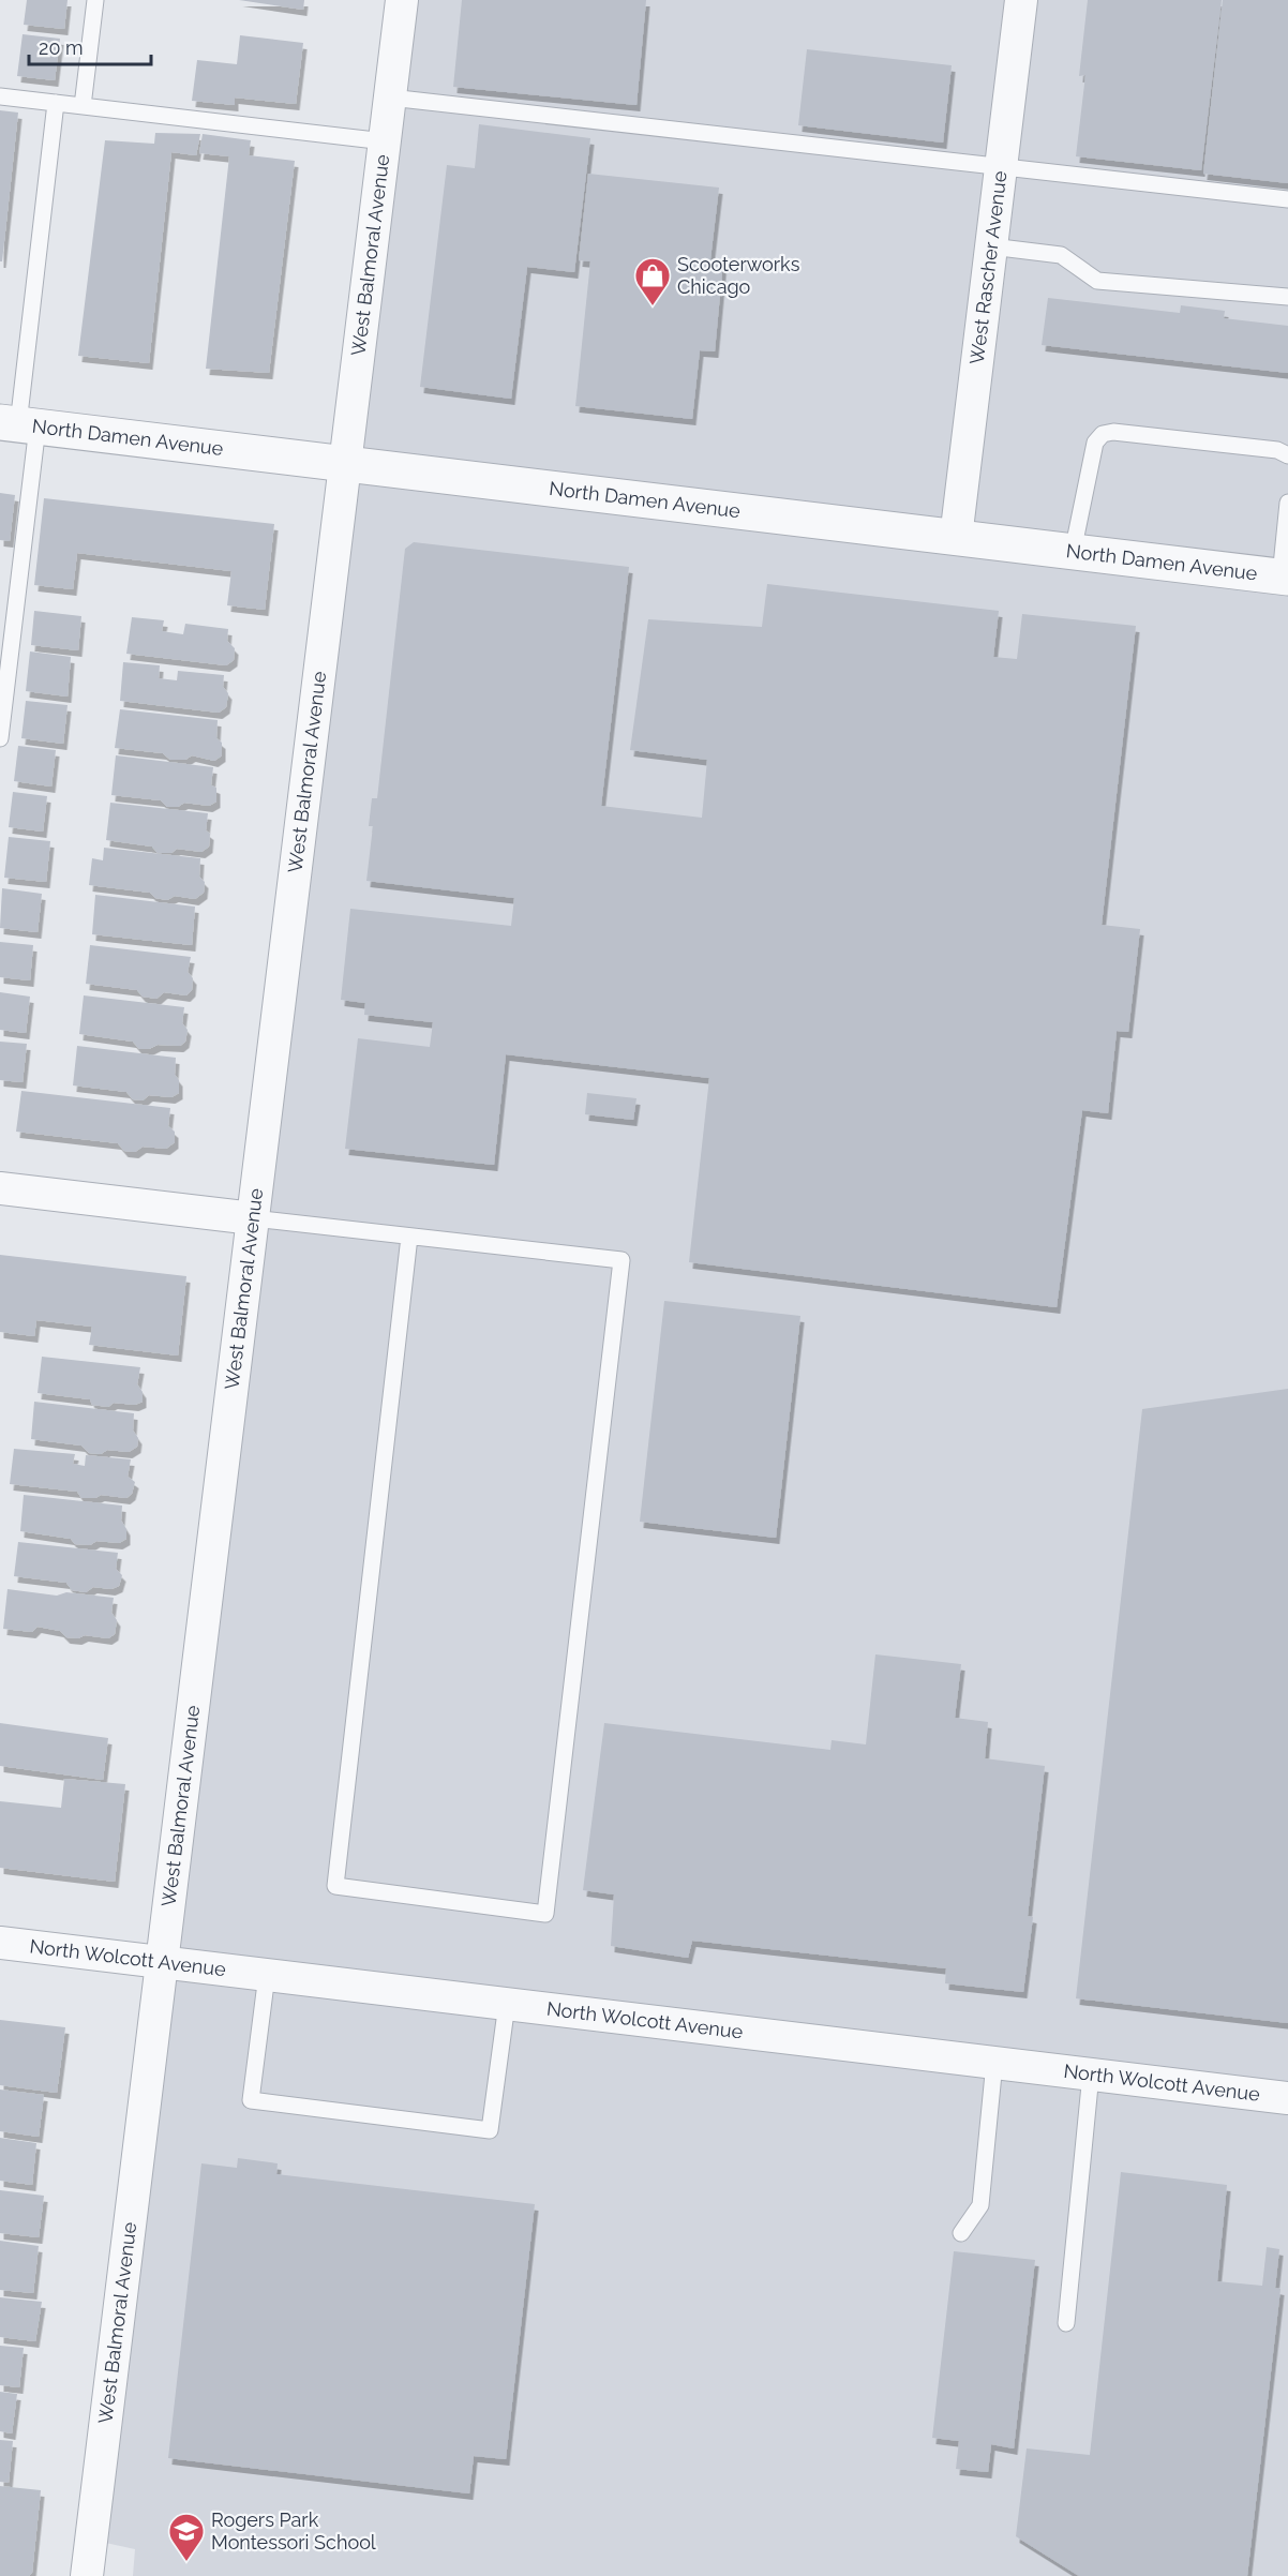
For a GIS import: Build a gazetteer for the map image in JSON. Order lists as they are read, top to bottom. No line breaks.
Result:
{"streets":{"street":["West Balmoral Avenue","West Rascher Avenue","North Damen Avenue","North Wolcott Avenue"]},"crossings":[["West Balmoral Avenue","North Damen Avenue"],["West Balmoral Avenue","North Wolcott Avenue"],["West Rascher Avenue","North Damen Avenue"]],"places":{"shop":["Scooterworks Chicago"],"school or university":["Rogers Park Montessori School"]},"scale_bar":"20 m"}
